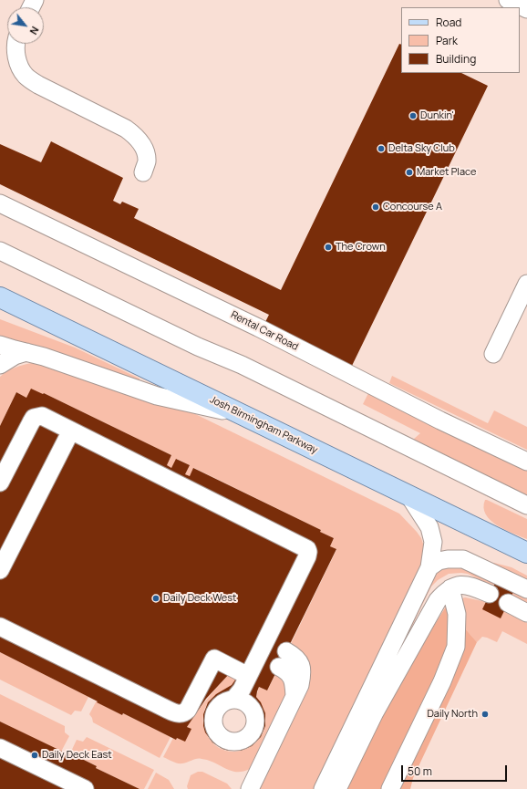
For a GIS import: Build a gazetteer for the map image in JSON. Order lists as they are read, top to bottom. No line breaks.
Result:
{"streets":{"main road":["Josh Birmingham Parkway"],"lane":["Rental Car Road"]},"places":["Dunkin'","Delta Sky Club","Market Place","Concourse A","The Crown","Daily Deck West","Daily North","Daily Deck East"],"legend":["Road","Park","Building"],"scale_bar":"50 m","north":"bottom right"}
